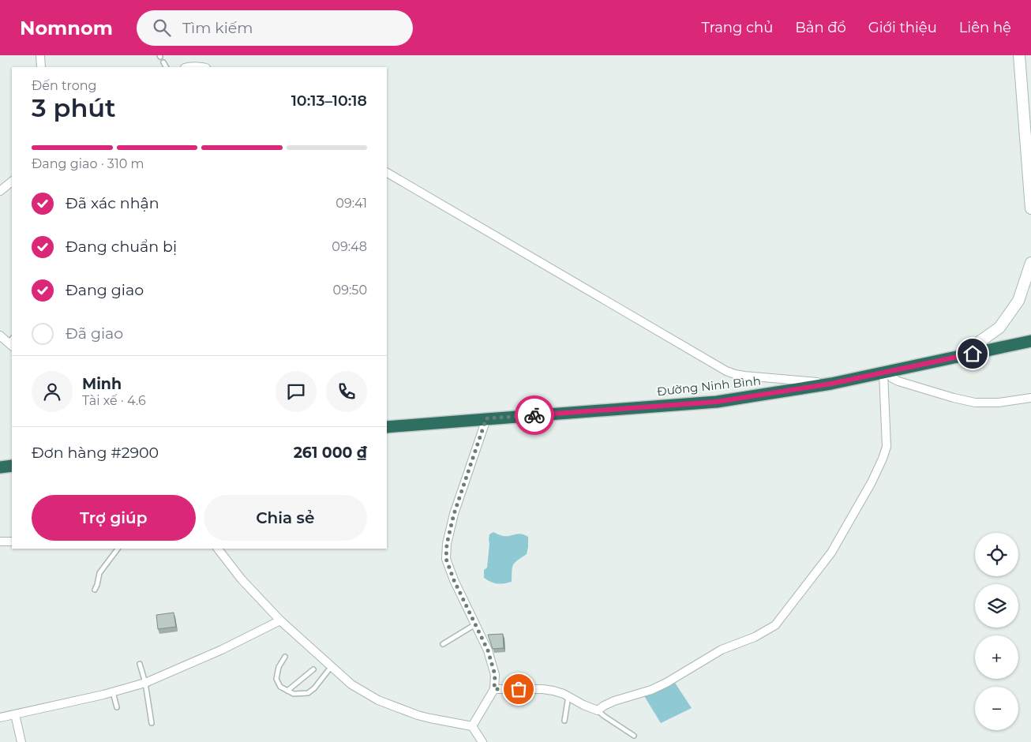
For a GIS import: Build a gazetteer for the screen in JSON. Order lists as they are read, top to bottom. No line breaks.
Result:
{"streets":{"highway":["Đường Ninh Bình"]},"page":{"header":"Nomnom","search":"Tìm kiếm","nav":["Trang chủ","Bản đồ","Giới thiệu","Liên hệ"],"heading":["3 phút","Đến trong","10:13–10:18"],"panel":["Minh","Tài xế · 4.6","Đơn hàng #2900","261 000 ₫"],"bar":"Đang giao · 310 m","list":[["Đã xác nhận","09:41"],["Đang chuẩn bị","09:48"],["Đang giao","09:50"],"Đã giao"],"buttons":["Trợ giúp","Chia sẻ"],"map_buttons":["+","−"]}}
